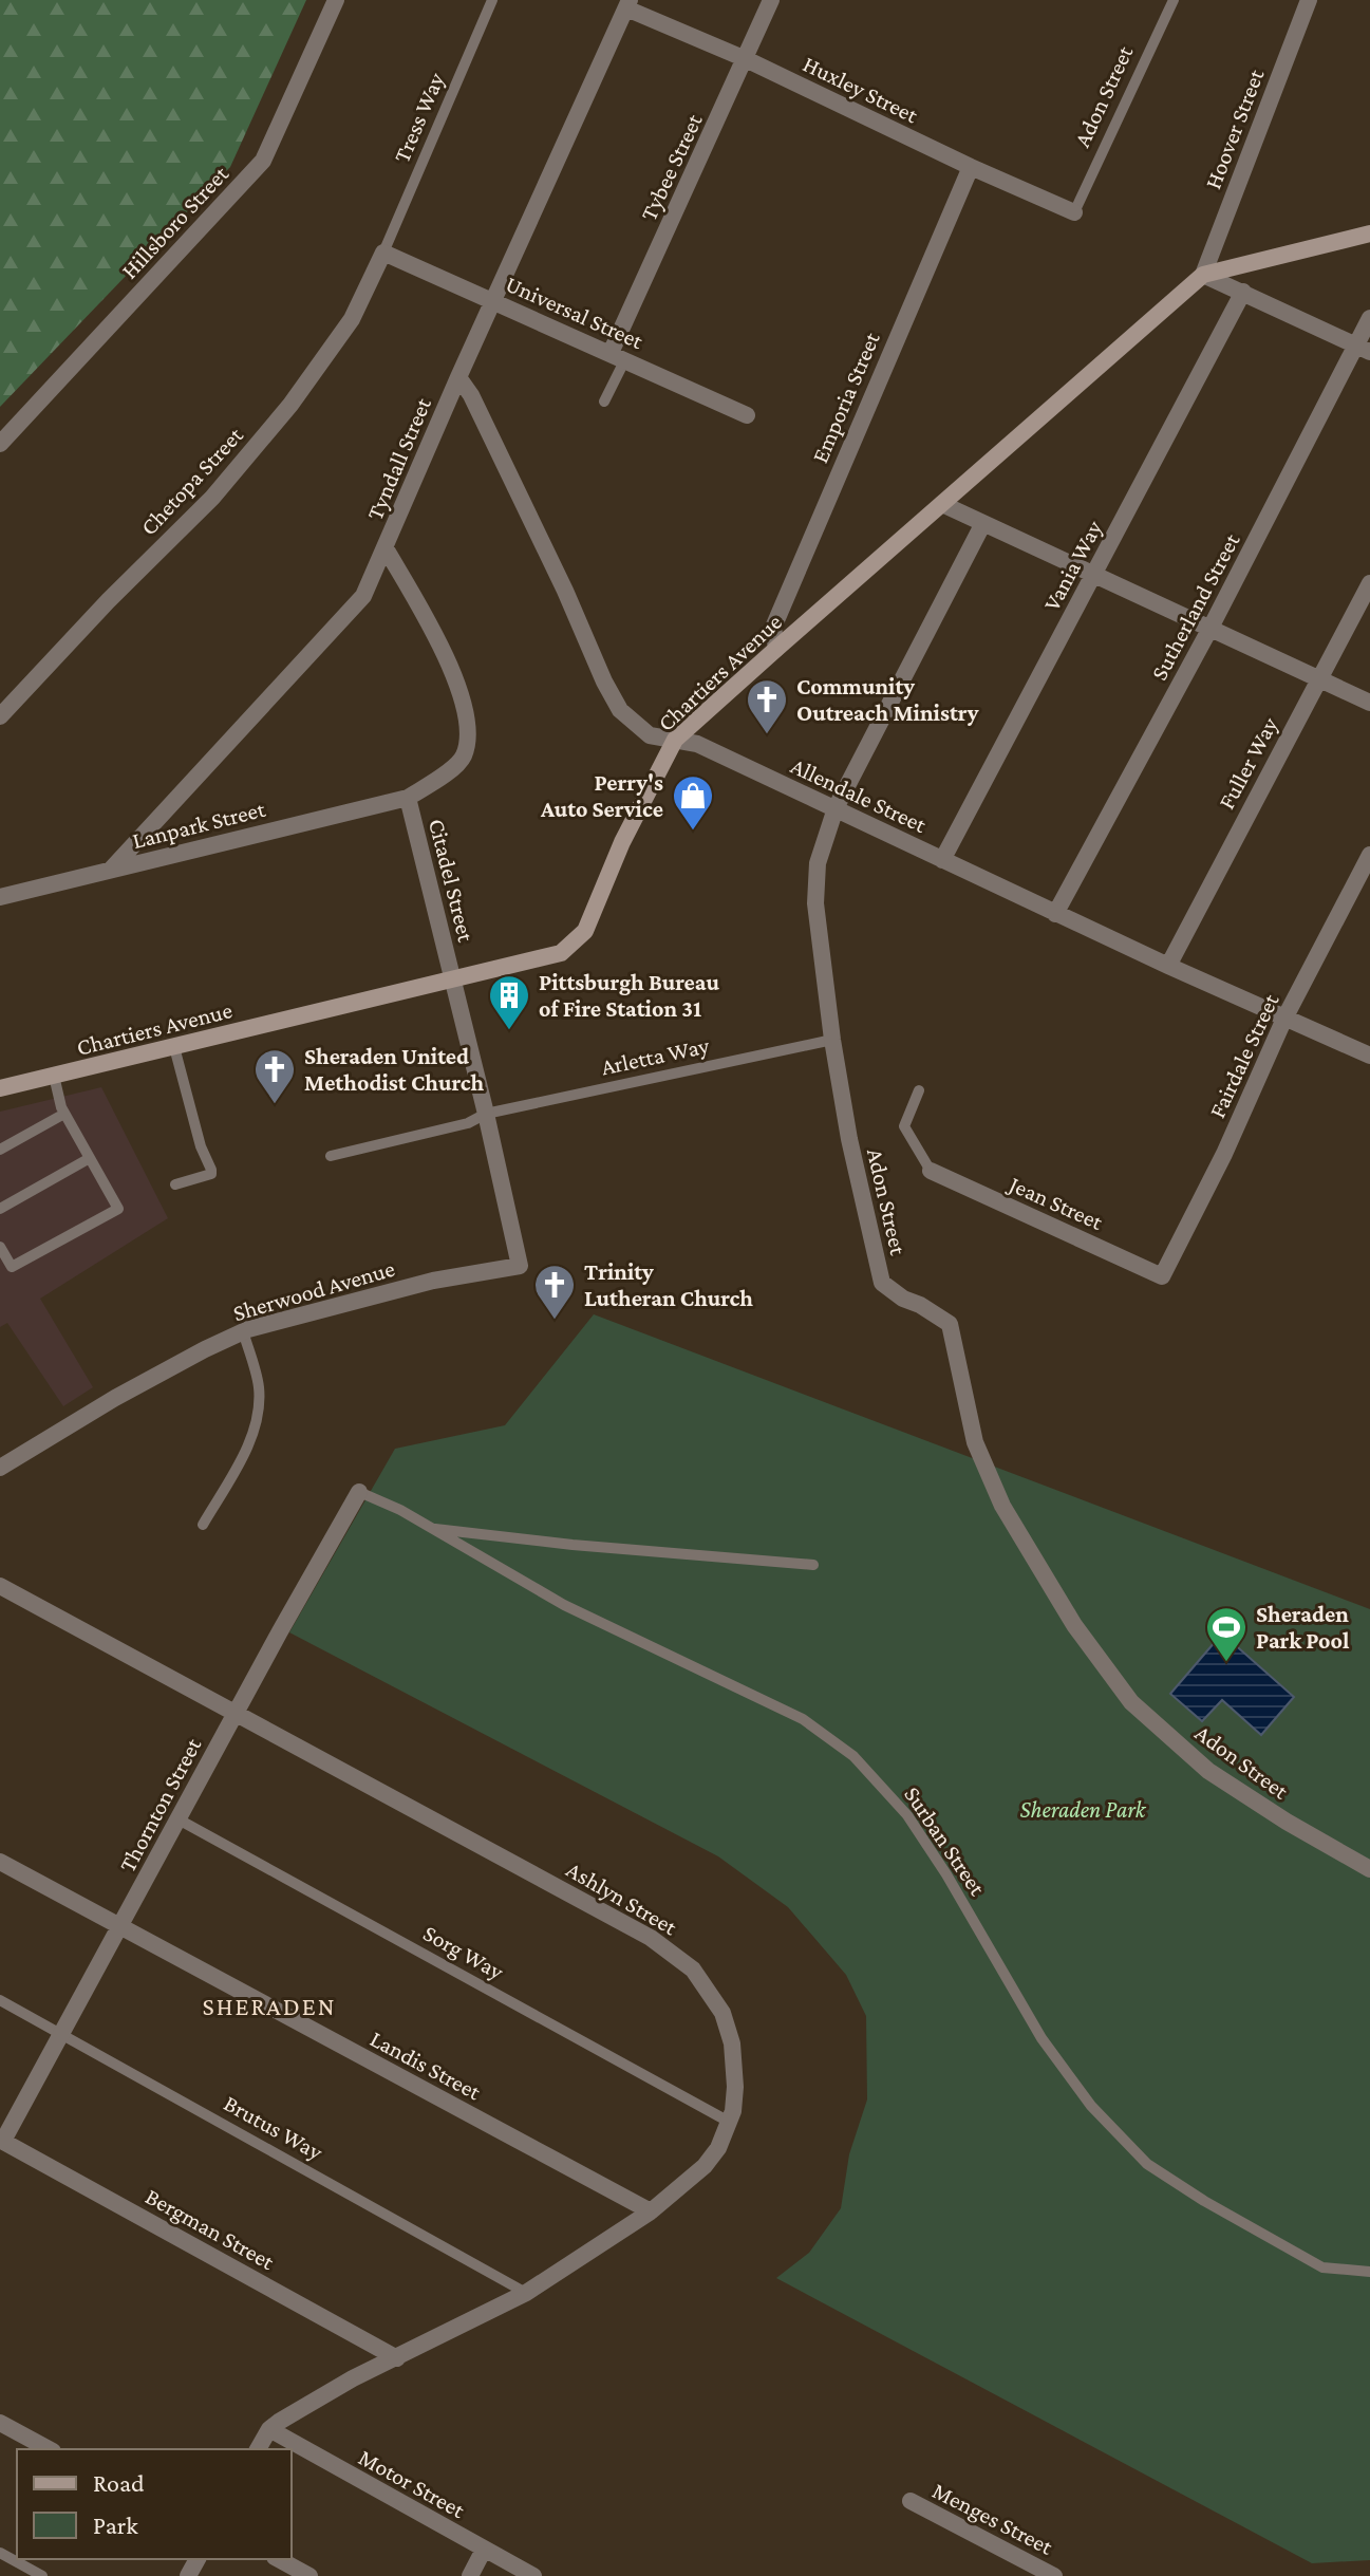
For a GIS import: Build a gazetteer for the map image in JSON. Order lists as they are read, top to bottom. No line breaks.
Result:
{"streets":{"street":["Huxley Street","Adon Street","Hoover Street","Tybee Street","Hillsboro Street","Universal Street","Emporia Street","Tyndall Street","Chetopa Street","Vania Way","Sutherland Street","Chartiers Avenue","Fuller Way","Allendale Street","Lanpark Street","Citadel Street","Fairdale Street","Jean Street","Sherwood Avenue","Thornton Street","Ashlyn Street","Landis Street","Bergman Street","Motor Street","Menges Street"],"lane":["Tress Way","Arletta Way","Surban Street","Sorg Way","Brutus Way"]},"crossings":[["Huxley Street","Adon Street"],["Huxley Street","Tybee Street"],["Huxley Street","Emporia Street"],["Huxley Street","Tyndall Street"],["Adon Street","Allendale Street"],["Adon Street","Arletta Way"],["Tress Way","Universal Street"],["Tress Way","Chetopa Street"],["Hoover Street","Chartiers Avenue"],["Tybee Street","Universal Street"],["Universal Street","Tyndall Street"],["Universal Street","Chetopa Street"],["Emporia Street","Chartiers Avenue"],["Tyndall Street","Allendale Street"],["Tyndall Street","Lanpark Street"],["Tyndall Street","Citadel Street"],["Vania Way","Allendale Street"],["Sutherland Street","Allendale Street"],["Chartiers Avenue","Allendale Street"],["Chartiers Avenue","Citadel Street"],["Fuller Way","Allendale Street"],["Allendale Street","Fairdale Street"],["Lanpark Street","Citadel Street"],["Citadel Street","Arletta Way"],["Citadel Street","Sherwood Avenue"],["Fairdale Street","Jean Street"],["Thornton Street","Surban Street"],["Thornton Street","Ashlyn Street"],["Thornton Street","Sorg Way"],["Thornton Street","Landis Street"],["Thornton Street","Brutus Way"],["Thornton Street","Bergman Street"],["Ashlyn Street","Sorg Way"],["Ashlyn Street","Landis Street"],["Ashlyn Street","Brutus Way"],["Ashlyn Street","Bergman Street"],["Ashlyn Street","Motor Street"]],"districts":["SHERADEN"],"parks":["Sheraden Park"],"places":{"church":["Community Outreach Ministry","Sheraden United Methodist Church","Trinity Lutheran Church"],"shop":["Perry's Auto Service"],"building":["Pittsburgh Bureau of Fire Station 31"],"sports":["Sheraden Park Pool"]},"legend":["Road","Park"]}
